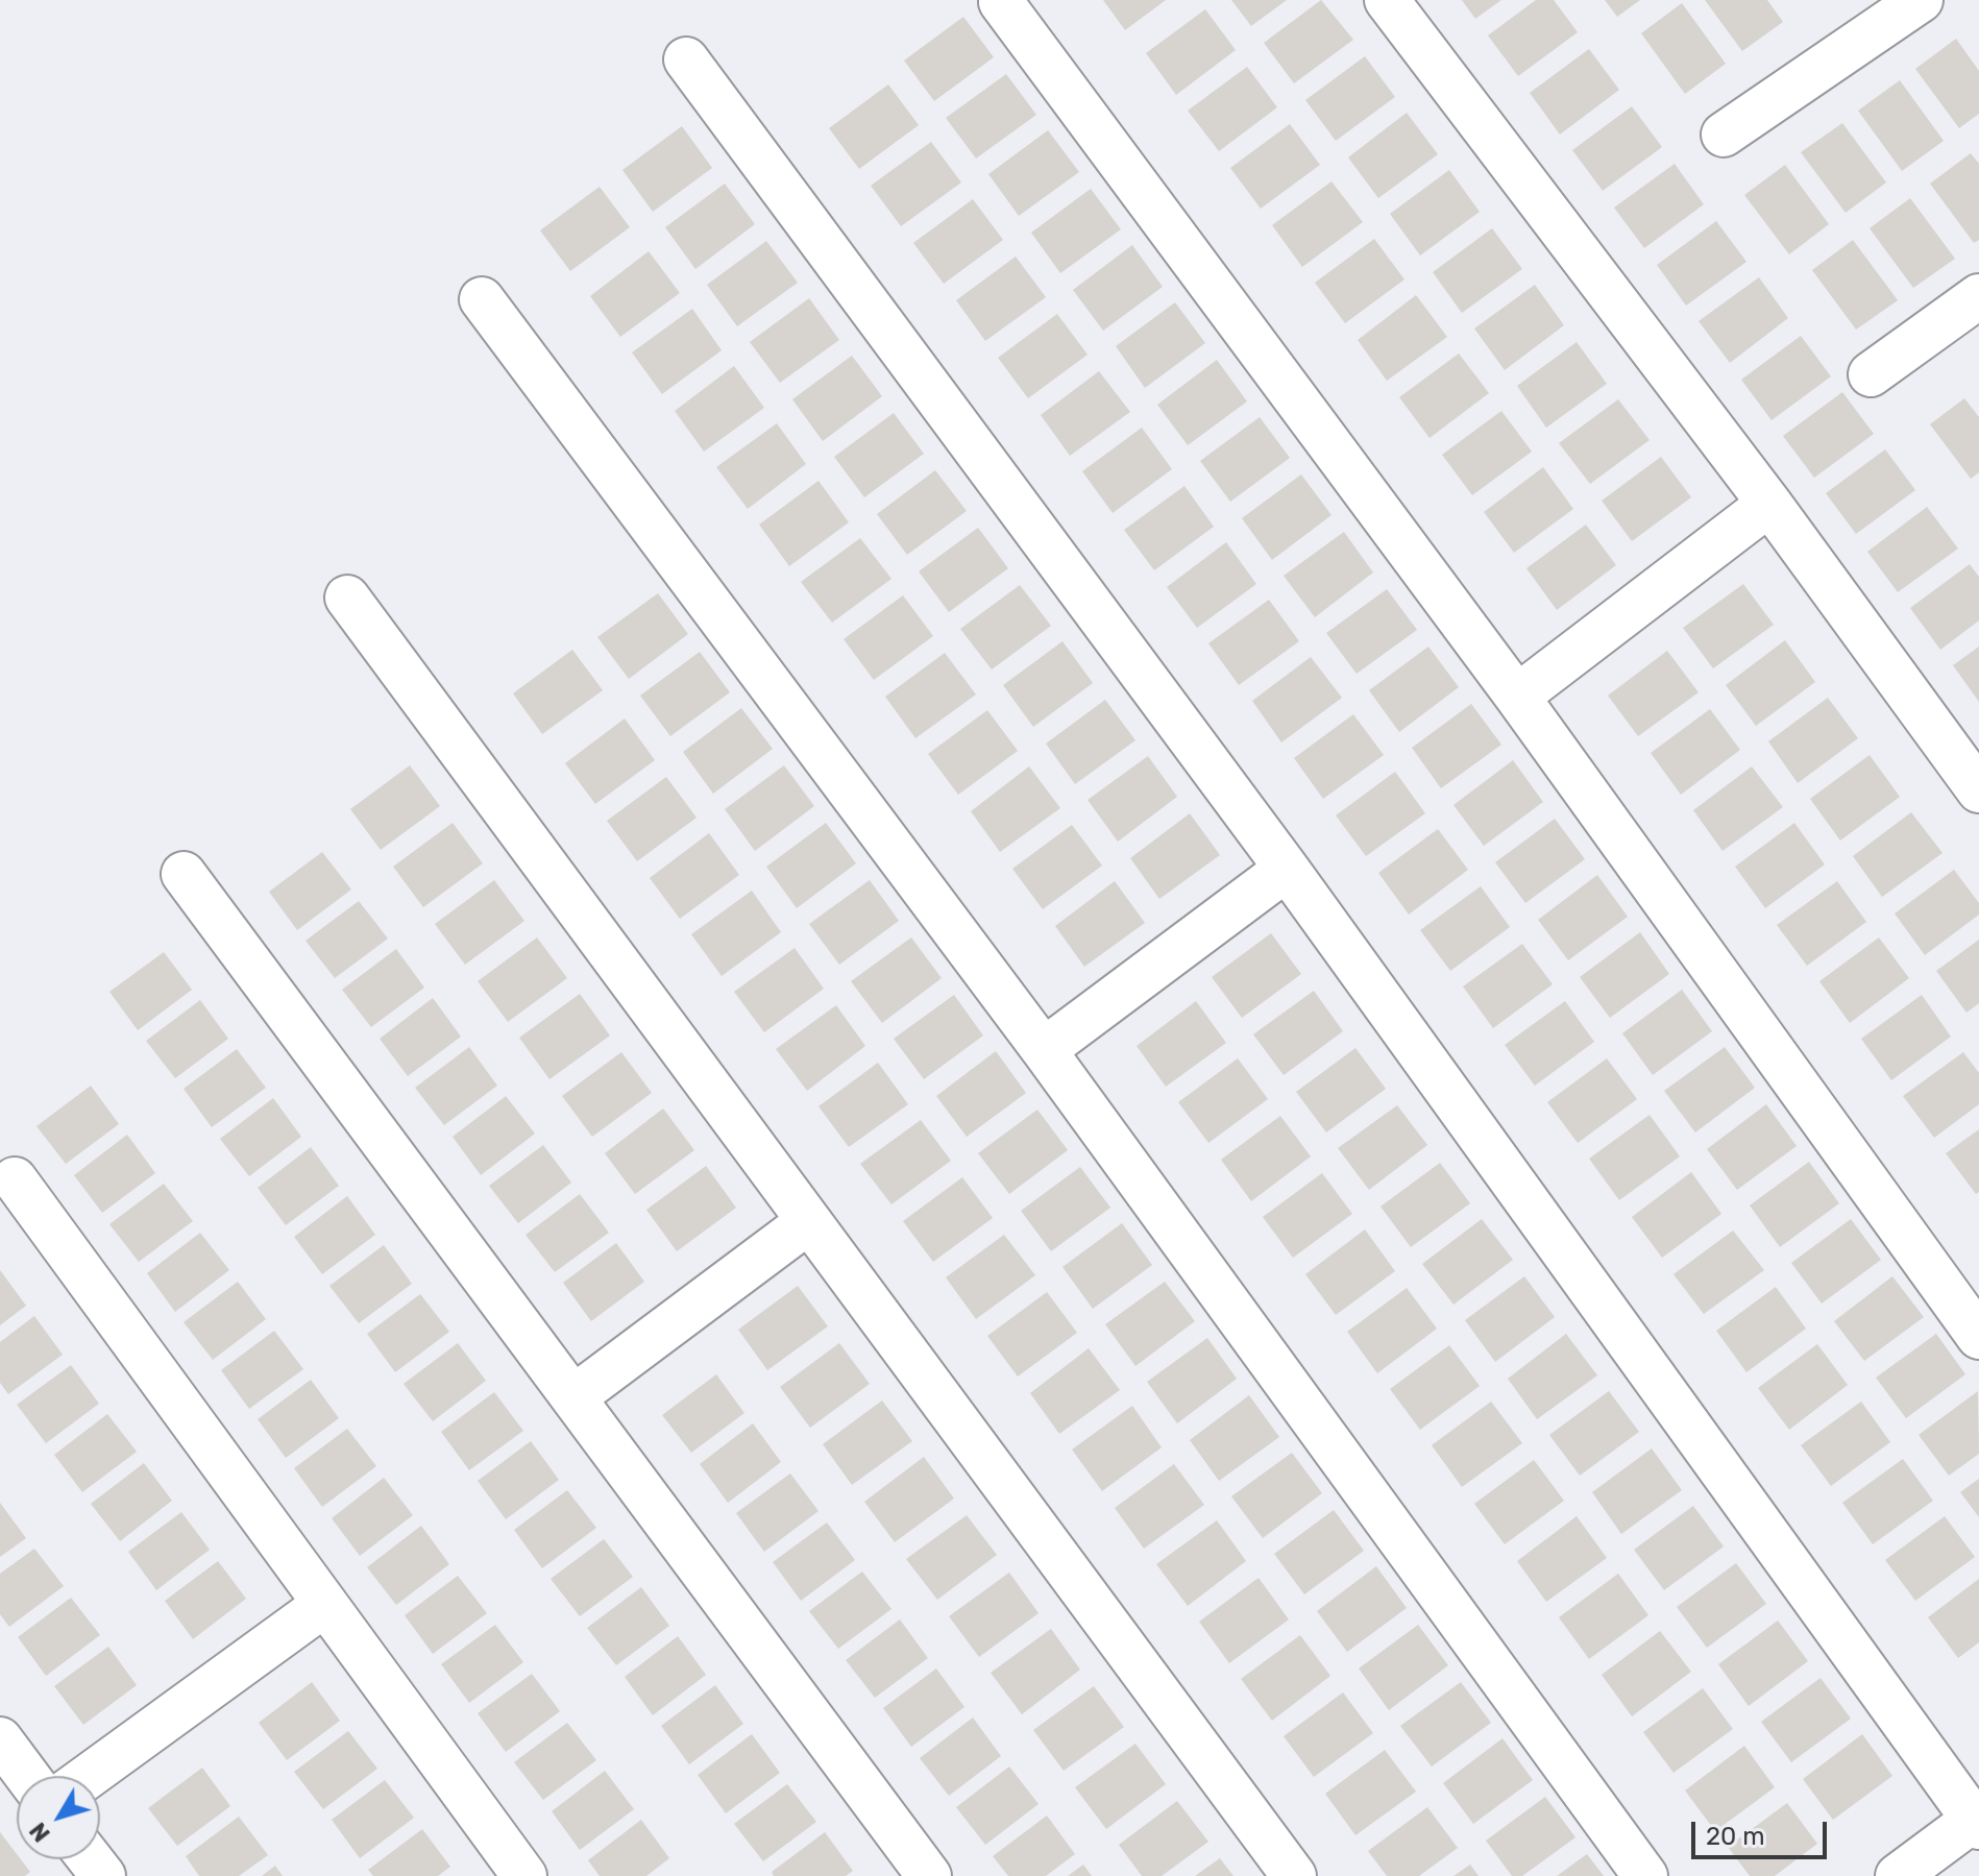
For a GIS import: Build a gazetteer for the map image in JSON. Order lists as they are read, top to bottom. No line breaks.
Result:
{"scale_bar":"20 m","north":"bottom left"}
